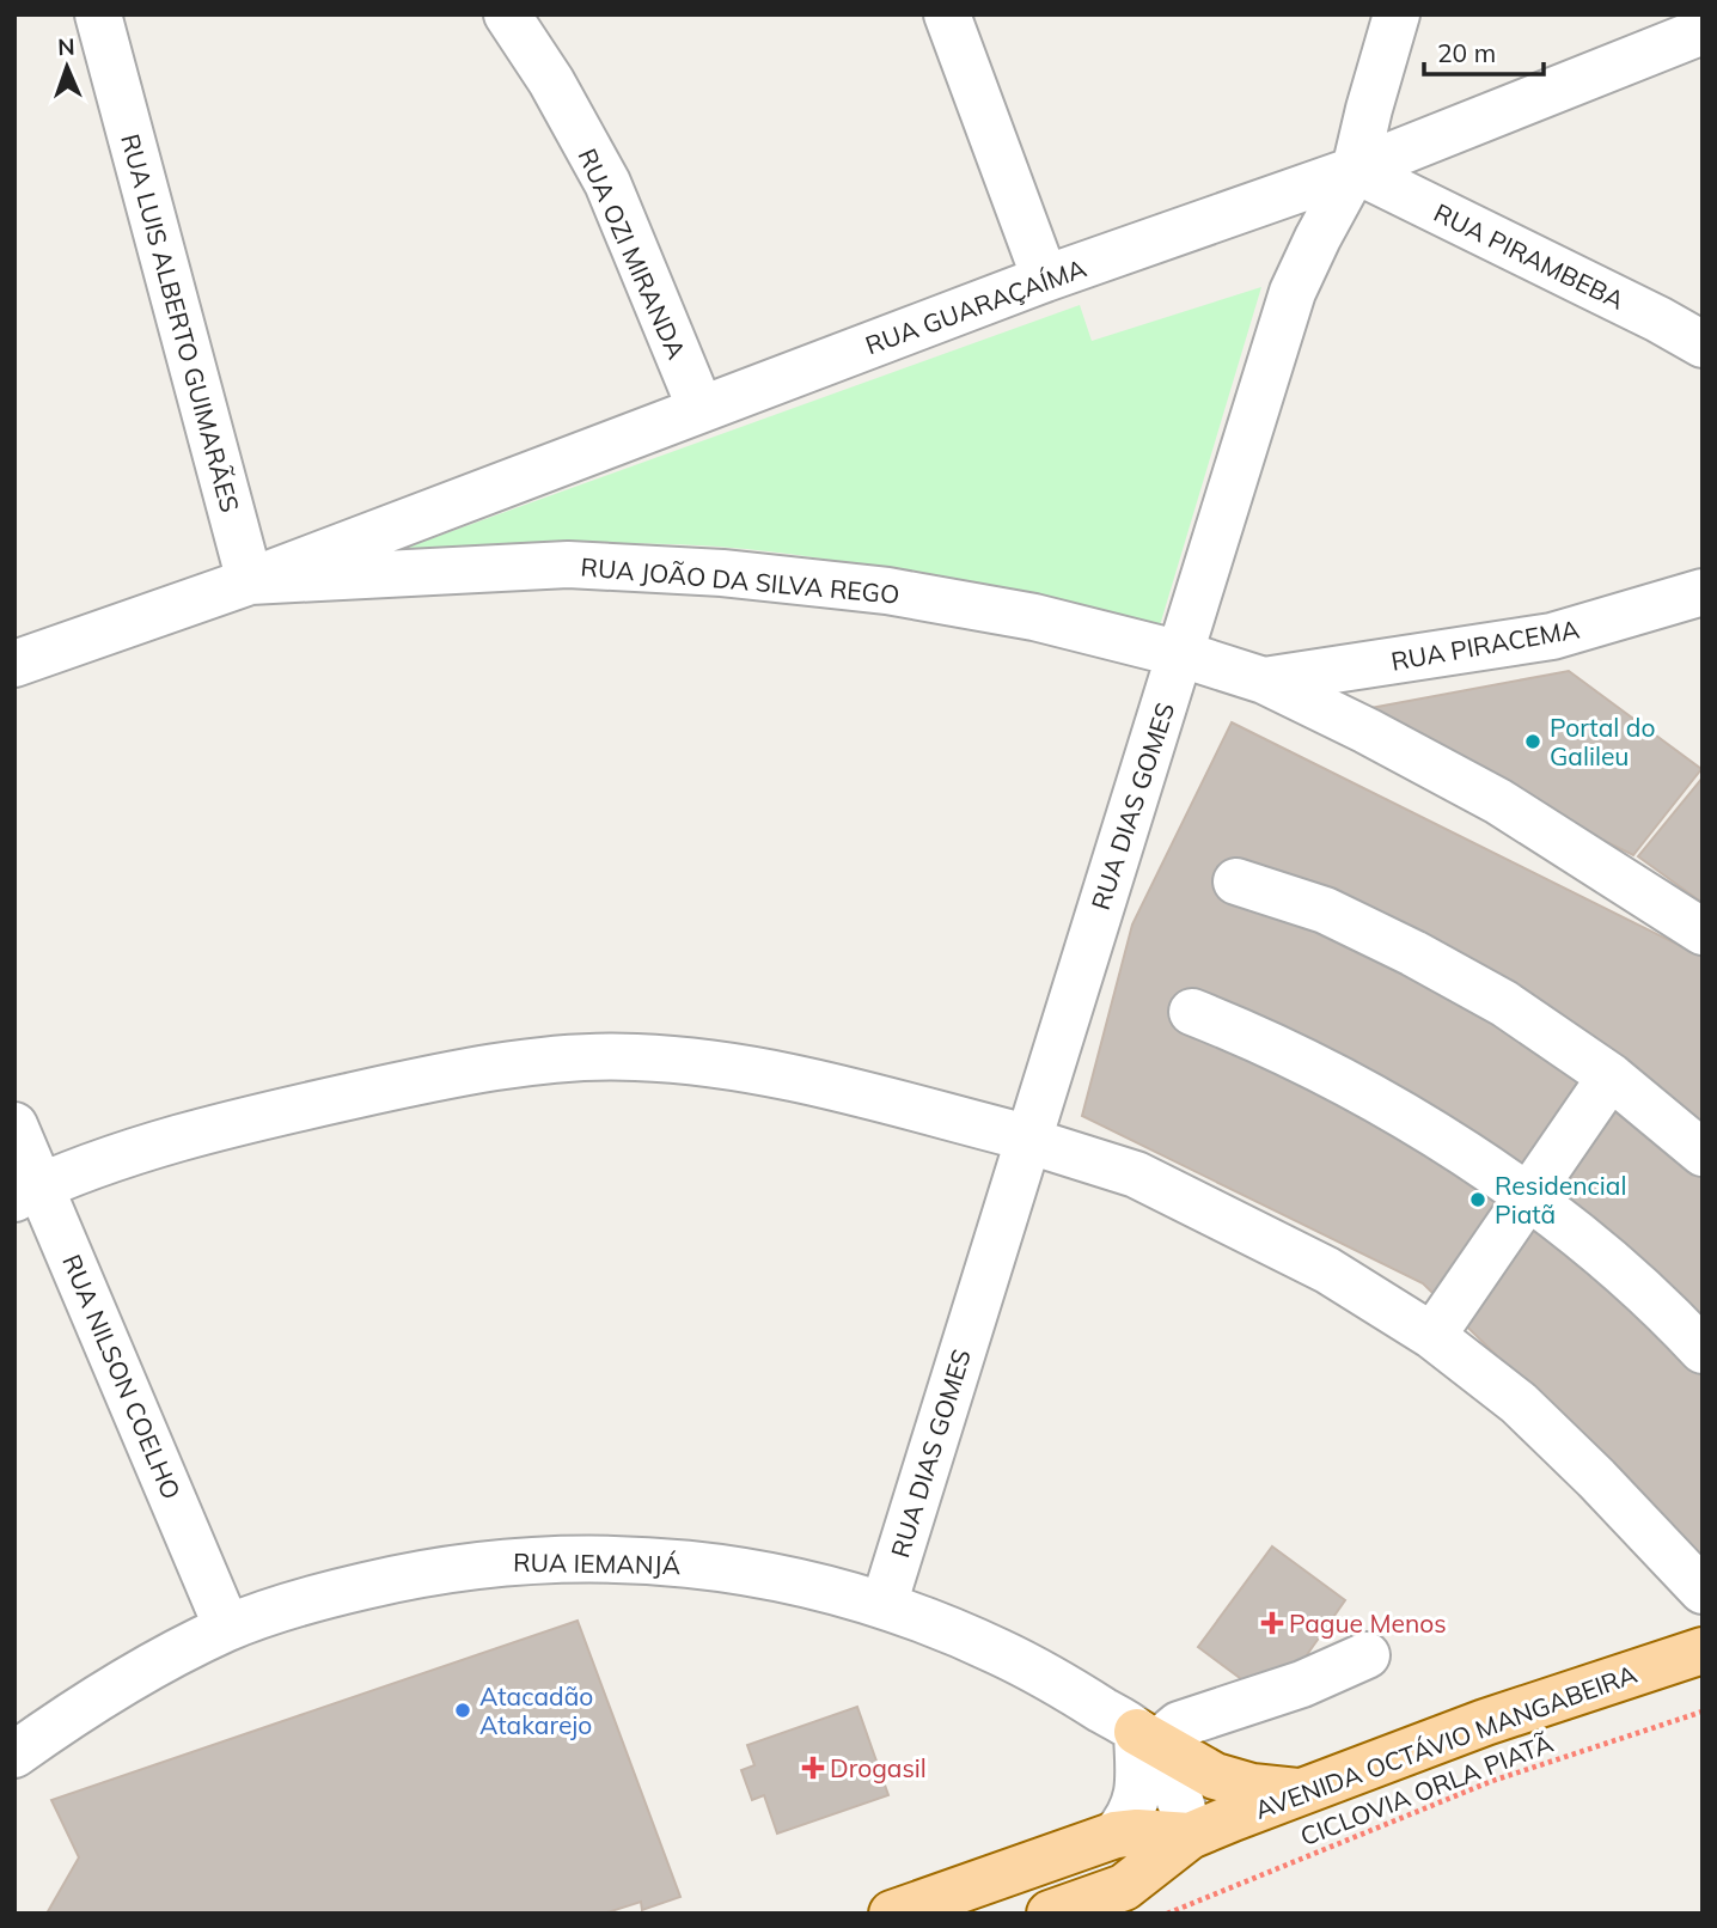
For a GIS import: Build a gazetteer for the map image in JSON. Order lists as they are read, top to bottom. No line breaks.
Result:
{"streets":{"main road":["AVENIDA OCTÁVIO MANGABEIRA"],"street":["RUA OZI MIRANDA","RUA PIRAMBEBA","RUA GUARAÇAÍMA","RUA LUIS ALBERTO GUIMARÃES","RUA JOÃO DA SILVA REGO","RUA PIRACEMA","RUA DIAS GOMES","RUA NILSON COELHO","RUA IEMANJÁ"],"path":["CICLOVIA ORLA PIATÃ"]},"crossings":[["RUA OZI MIRANDA","RUA GUARAÇAÍMA"],["RUA PIRAMBEBA","RUA GUARAÇAÍMA"],["RUA PIRAMBEBA","RUA DIAS GOMES"],["RUA GUARAÇAÍMA","RUA LUIS ALBERTO GUIMARÃES"],["RUA GUARAÇAÍMA","RUA JOÃO DA SILVA REGO"],["RUA GUARAÇAÍMA","RUA DIAS GOMES"],["RUA LUIS ALBERTO GUIMARÃES","RUA JOÃO DA SILVA REGO"],["RUA JOÃO DA SILVA REGO","RUA PIRACEMA"],["RUA JOÃO DA SILVA REGO","RUA DIAS GOMES"],["RUA DIAS GOMES","RUA IEMANJÁ"],["RUA NILSON COELHO","RUA IEMANJÁ"],["RUA IEMANJÁ","AVENIDA OCTÁVIO MANGABEIRA"]],"places":{"other":["Portal do Galileu","Residencial Piatã","Atacadão Atakarejo"],"health":["Pague Menos","Drogasil"]},"scale_bar":"20 m","north":"top"}
